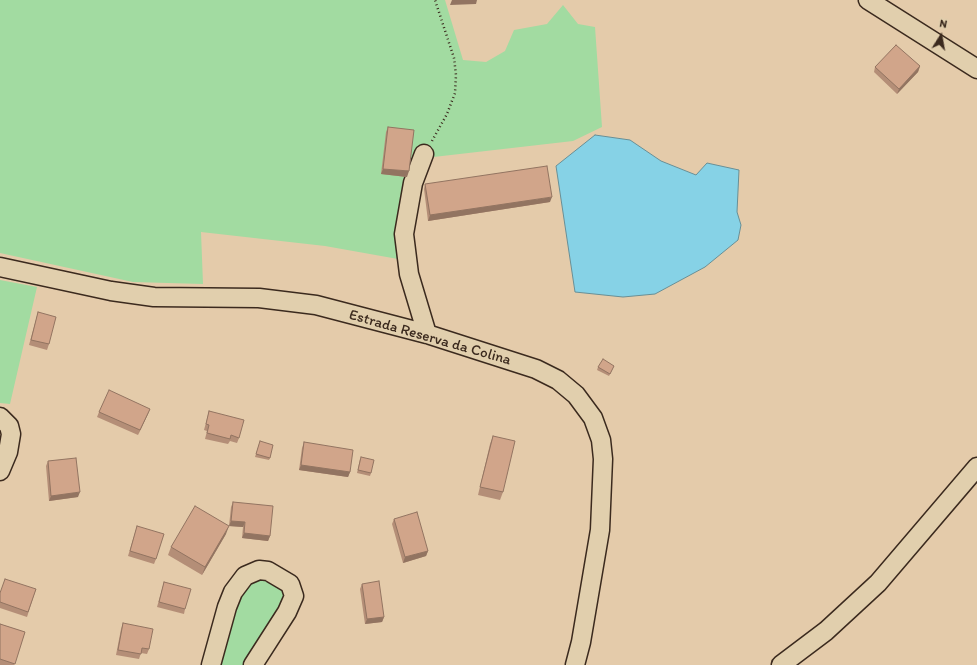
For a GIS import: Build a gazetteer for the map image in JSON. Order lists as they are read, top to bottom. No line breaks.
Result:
{"streets":{"street":["Estrada Reserva da Colina"]},"north":"top"}
